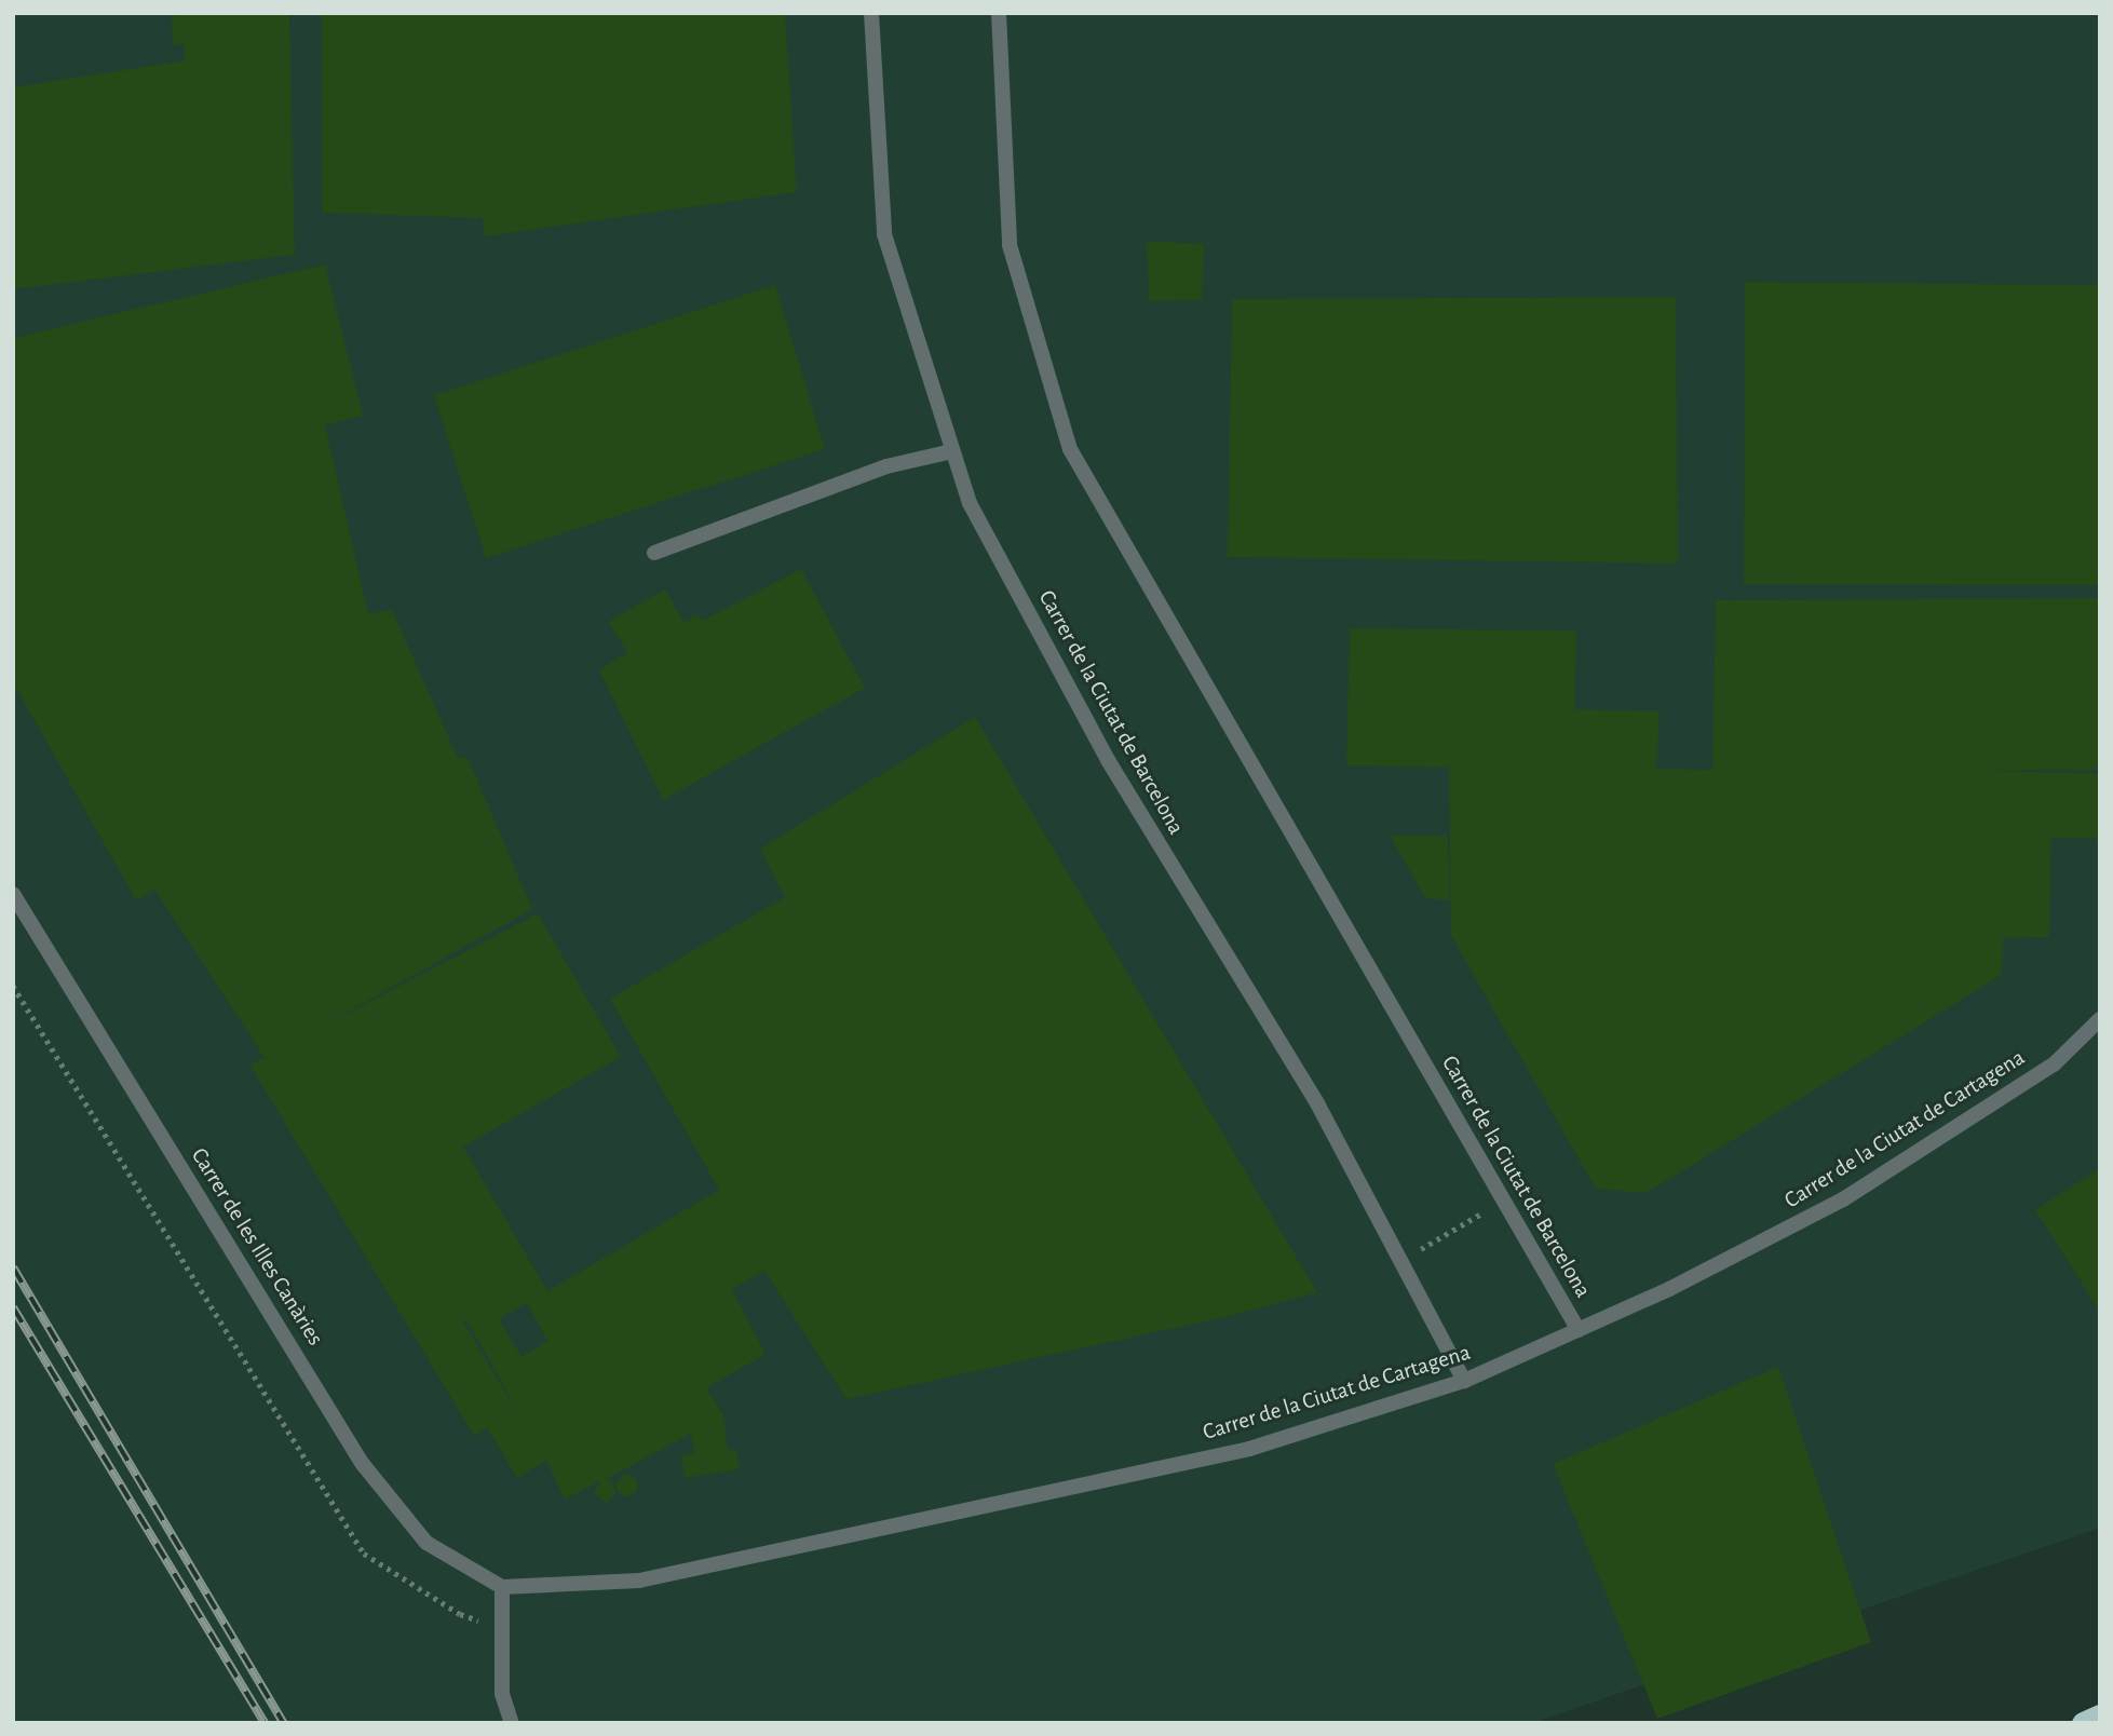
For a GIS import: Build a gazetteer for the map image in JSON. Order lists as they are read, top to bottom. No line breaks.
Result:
{"streets":{"street":["Carrer de la Ciutat de Barcelona","Carrer de la Ciutat de Cartagena","Carrer de les Illes Canàries"]},"crossings":[["Carrer de la Ciutat de Barcelona","Carrer de la Ciutat de Cartagena"],["Carrer de la Ciutat de Cartagena","Carrer de les Illes Canàries"]]}
